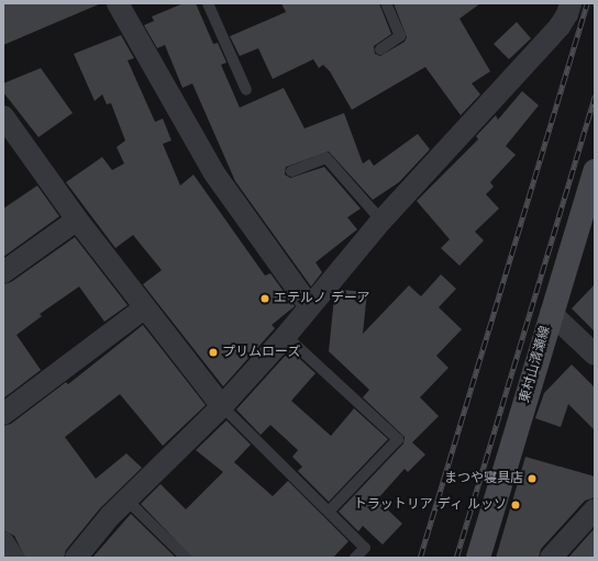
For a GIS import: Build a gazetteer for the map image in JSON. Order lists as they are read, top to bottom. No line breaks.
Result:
{"streets":{"main road":["東村山清瀬線"]},"places":["エテルノ デーア","プリムローズ","まつや寝具店","トラットリア ディ ルッソ"]}
